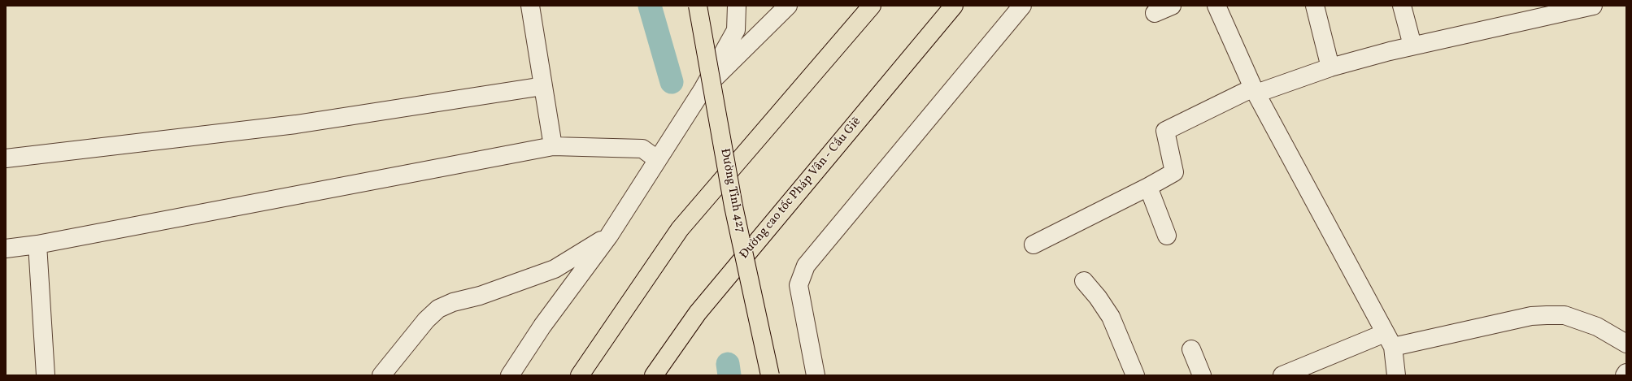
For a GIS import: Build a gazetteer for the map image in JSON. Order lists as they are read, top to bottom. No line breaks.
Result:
{"streets":{"main road":["Đường cao tốc Pháp Vân - Cầu Giẽ","Đường Tỉnh 427"]}}
